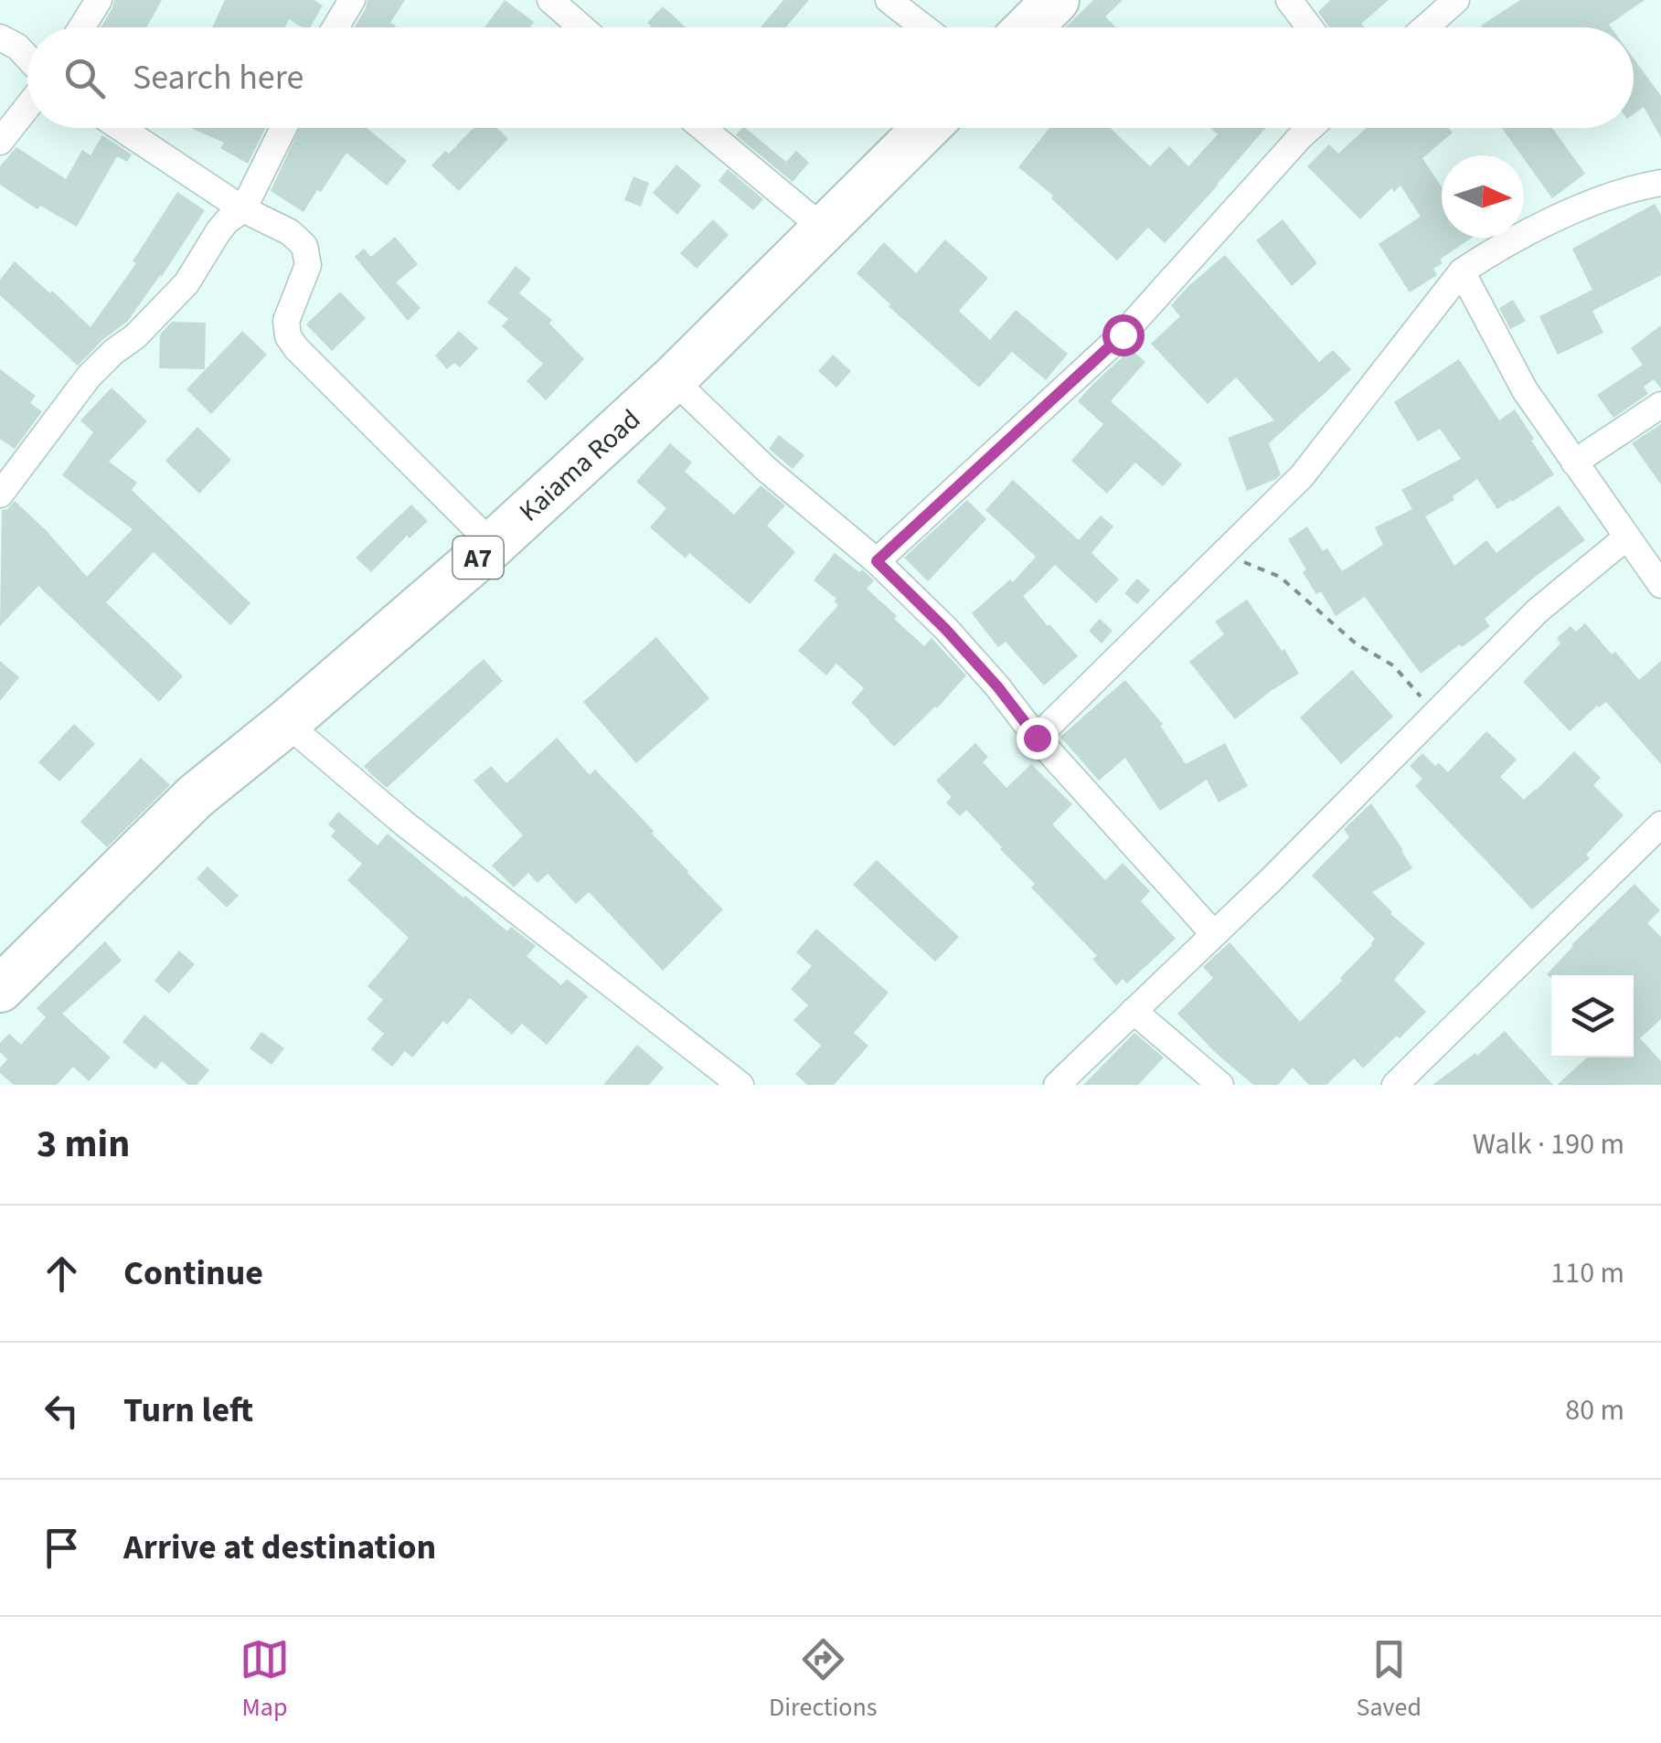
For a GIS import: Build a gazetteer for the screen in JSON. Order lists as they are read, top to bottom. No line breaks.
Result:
{"streets":{"highway":["Kaiama Road","A7"]},"north":"right","page":{"search":"Search here","heading":["3 min","Walk · 190 m"],"list":[["Continue","110 m"],["Turn left","80 m"],"Arrive at destination"],"nav":["Map","Directions","Saved"]}}
